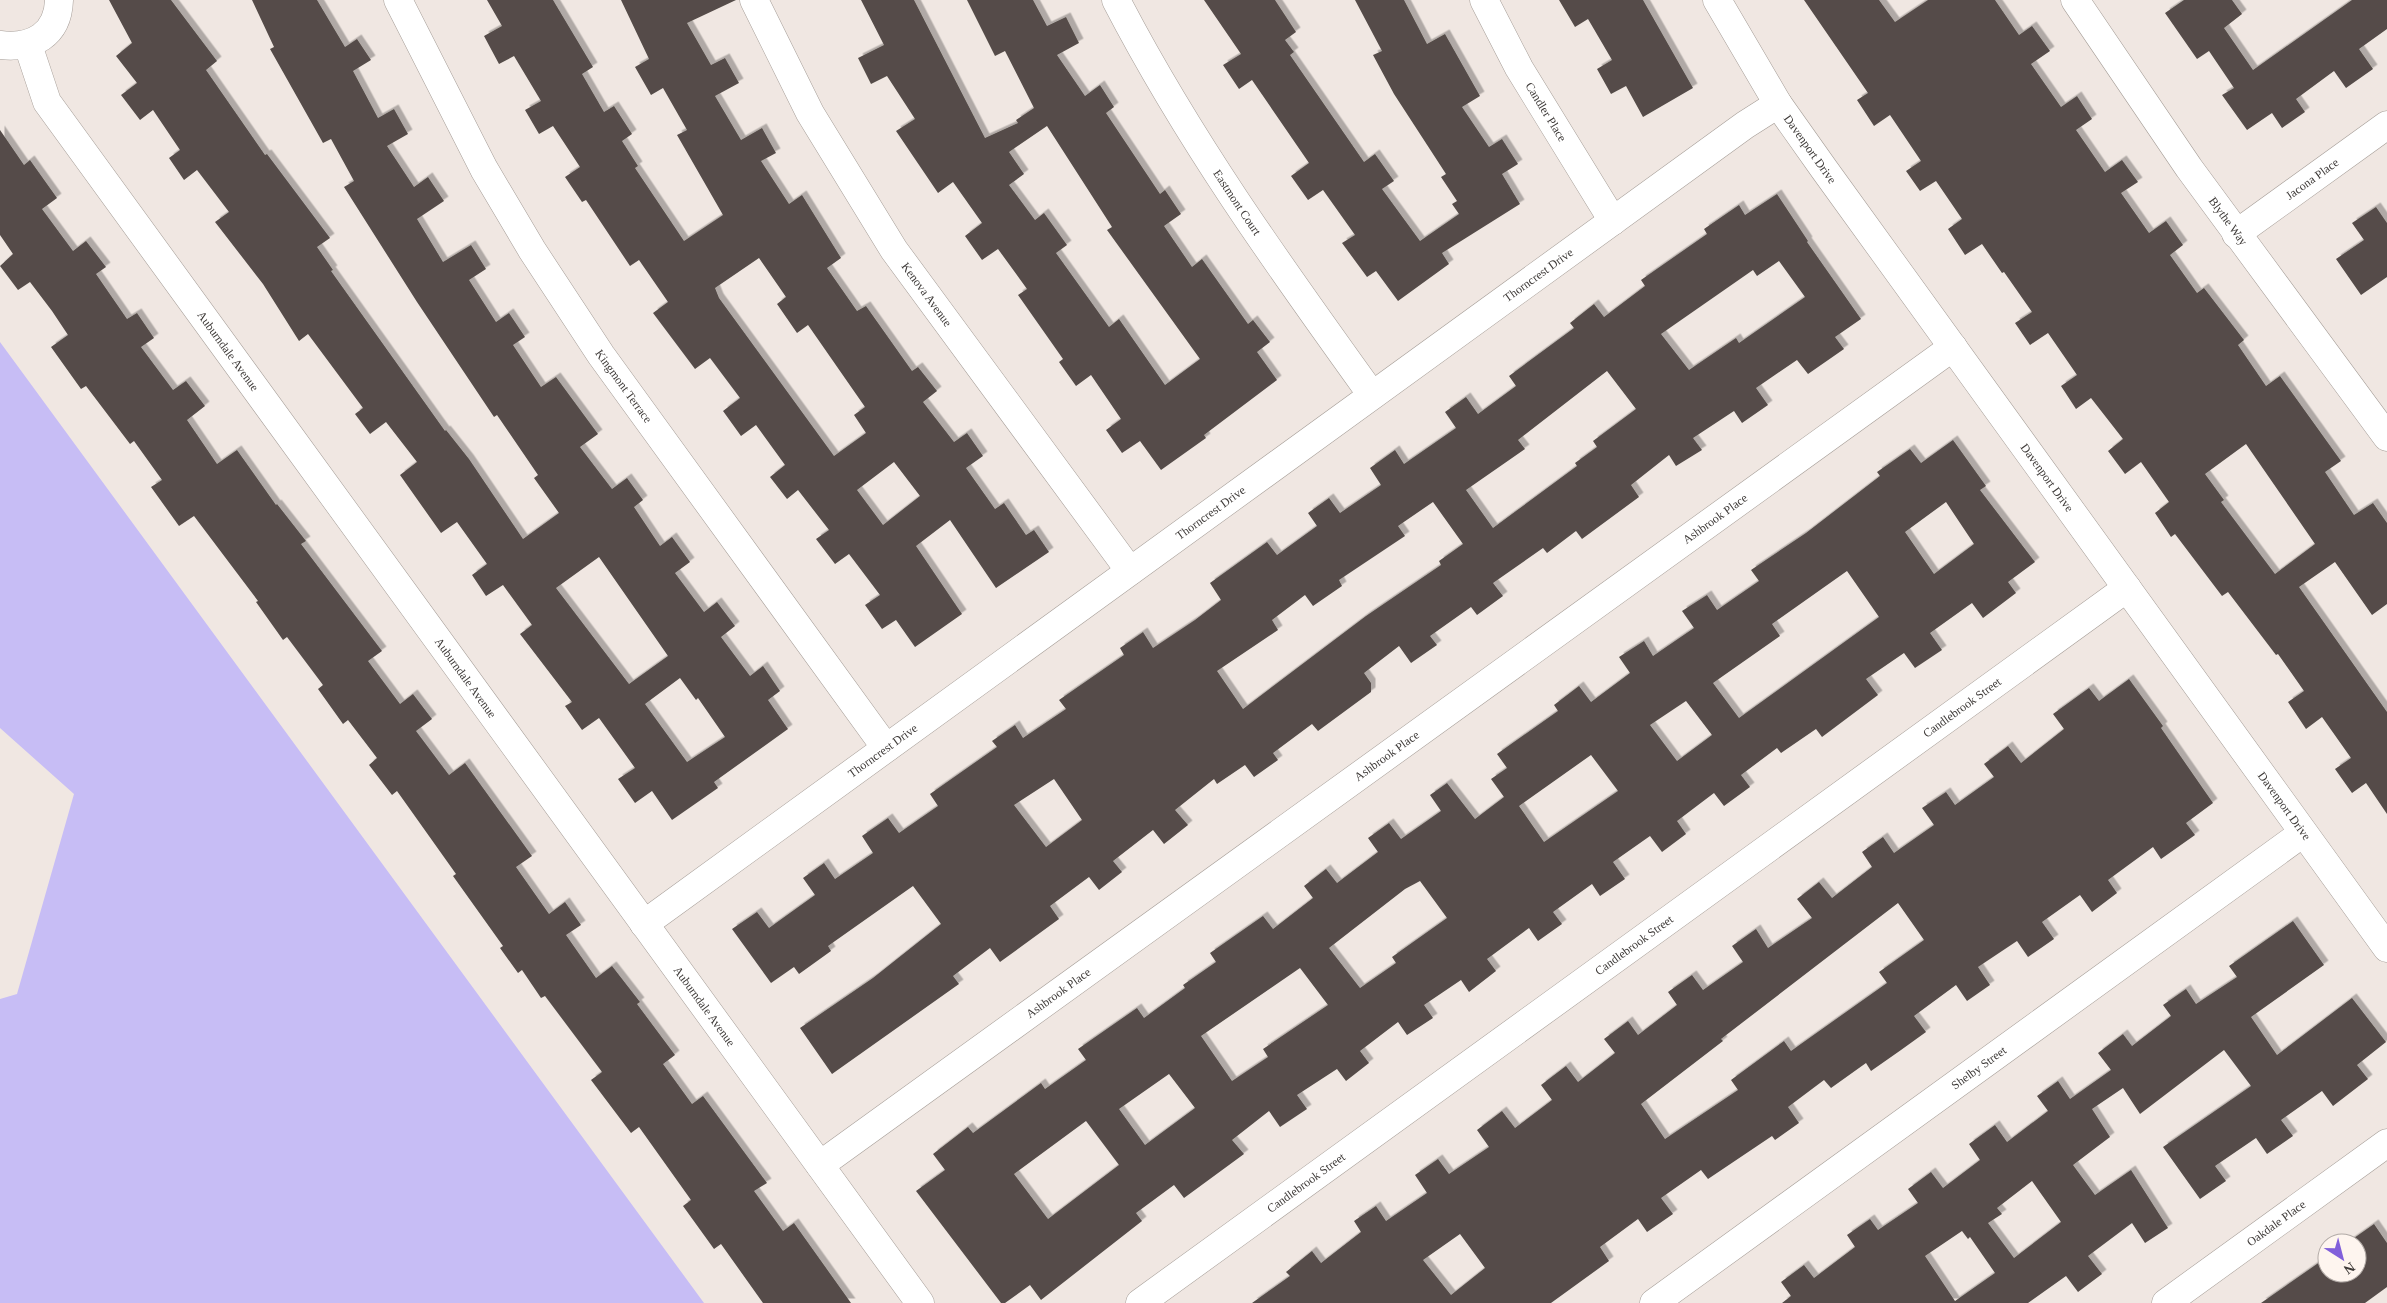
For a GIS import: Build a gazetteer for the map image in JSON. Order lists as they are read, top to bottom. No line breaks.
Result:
{"streets":{"street":["Candler Place","Davenport Drive","Jacona Place","Eastmont Court","Blythe Way","Thorncrest Drive","Kenova Avenue","Auburndale Avenue","Kingmont Terrace","Ashbrook Place","Candlebrook Street","Shelby Street","Oakdale Place"]},"crossings":[["Candler Place","Thorncrest Drive"],["Davenport Drive","Thorncrest Drive"],["Davenport Drive","Ashbrook Place"],["Davenport Drive","Candlebrook Street"],["Davenport Drive","Shelby Street"],["Jacona Place","Blythe Way"],["Eastmont Court","Thorncrest Drive"],["Thorncrest Drive","Kenova Avenue"],["Thorncrest Drive","Auburndale Avenue"],["Thorncrest Drive","Kingmont Terrace"],["Auburndale Avenue","Ashbrook Place"]],"north":"bottom right"}
